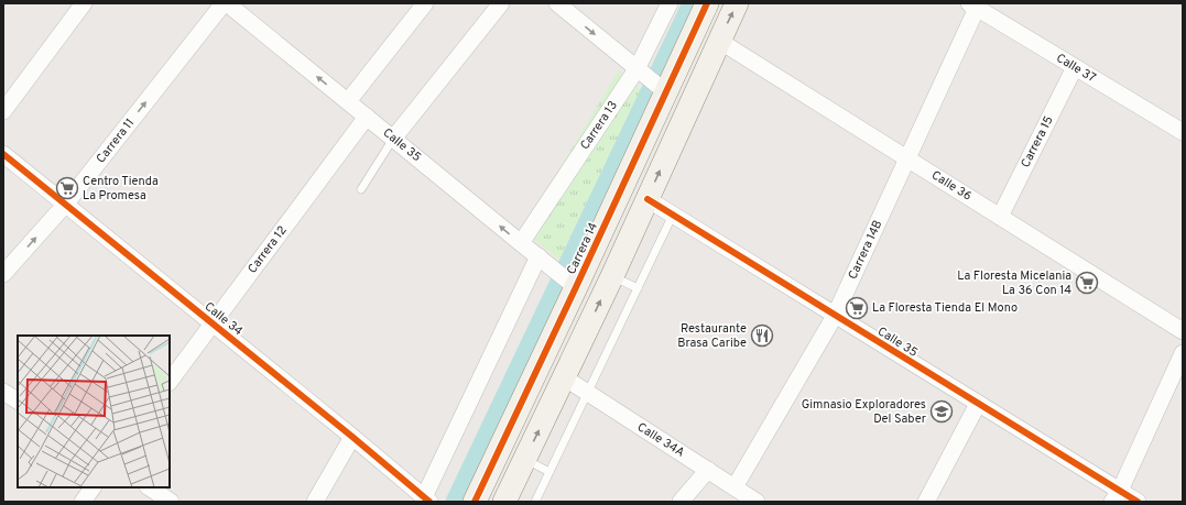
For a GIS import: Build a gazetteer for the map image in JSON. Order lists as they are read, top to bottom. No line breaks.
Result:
{"streets":{"main road":["Carrera 14"],"street":["Calle 37","Carrera 13","Carrera 11","Carrera 15","Calle 35","Calle 36","Carrera 12","Carrera 14B","Calle 34","Calle 34A"]},"crossings":[["Calle 37","Carrera 15"],["Calle 37","Carrera 14B"],["Carrera 13","Calle 35"],["Carrera 11","Calle 34"],["Carrera 15","Calle 36"],["Calle 35","Carrera 14"],["Calle 35","Carrera 12"],["Calle 35","Carrera 14B"],["Calle 36","Carrera 14B"],["Carrera 12","Calle 34"],["Carrera 14B","Calle 34A"]],"places":{"supermarket":["Centro Tienda La Promesa","La Floresta Micelania La 36 Con 14","La Floresta Tienda El Mono"],"restaurant":["Restaurante Brasa Caribe"],"school or university":["Gimnasio Exploradores Del Saber"]}}
